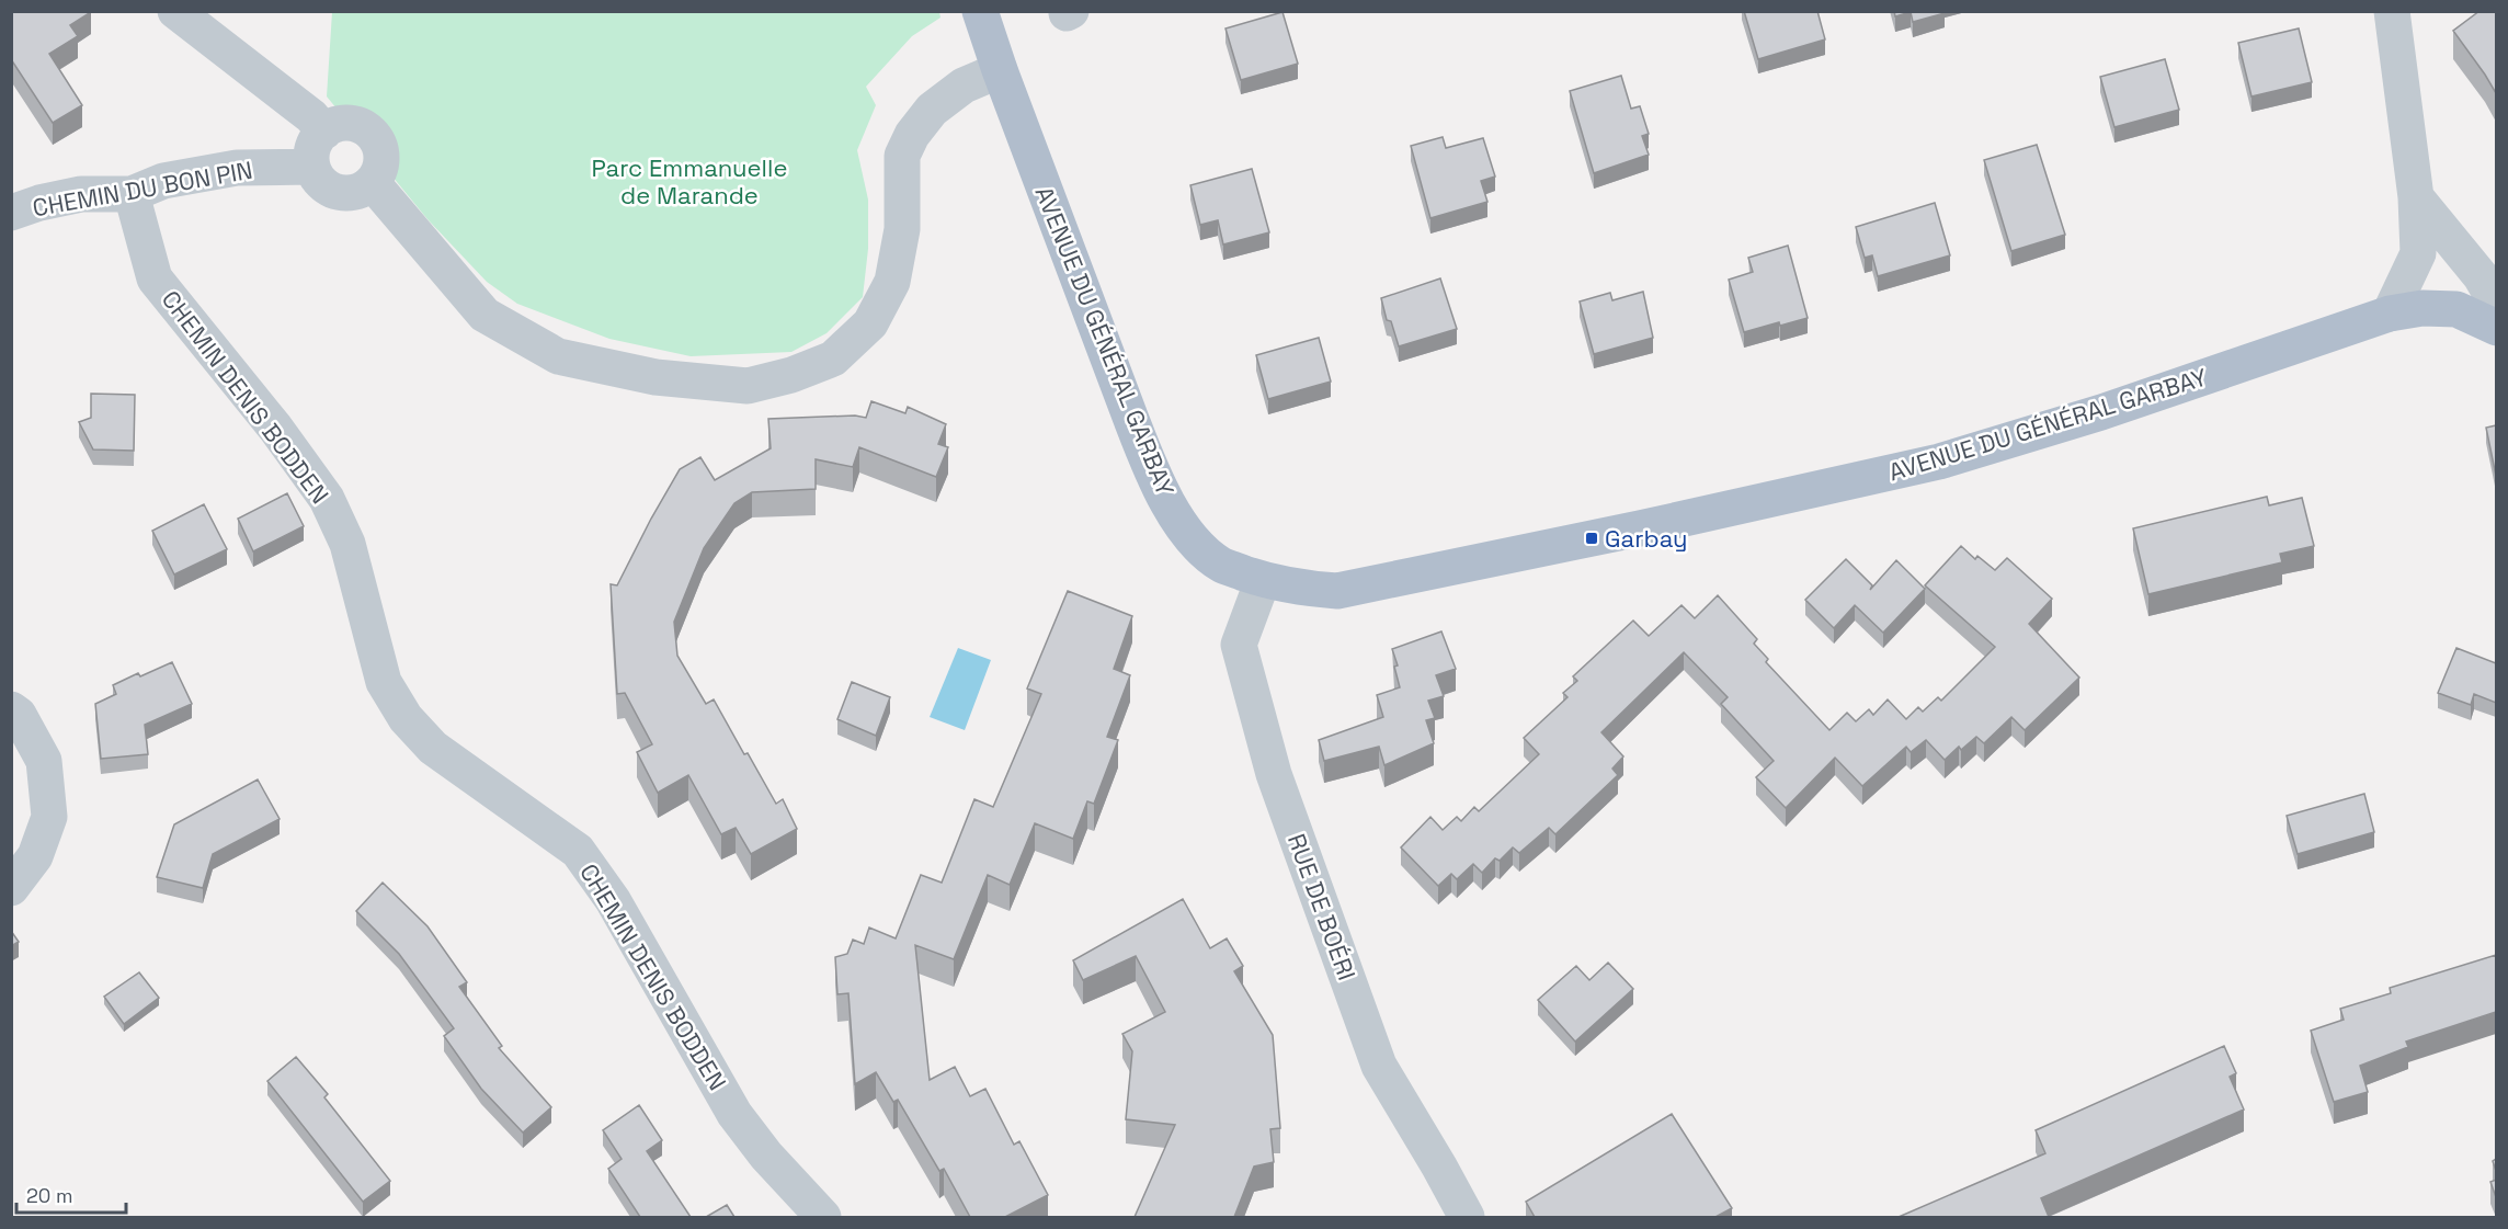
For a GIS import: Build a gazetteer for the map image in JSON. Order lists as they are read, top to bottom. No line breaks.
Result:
{"streets":{"main road":["AVENUE DU GÉNÉRAL GARBAY"],"street":["CHEMIN DU BON PIN","CHEMIN DENIS BODDEN","RUE DE BOÉRI"]},"crossings":[["CHEMIN DU BON PIN","CHEMIN DENIS BODDEN"],["AVENUE DU GÉNÉRAL GARBAY","RUE DE BOÉRI"]],"parks":["Parc Emmanuelle de Marande"],"places":{"transit":["Garbay"]},"scale_bar":"20 m"}
